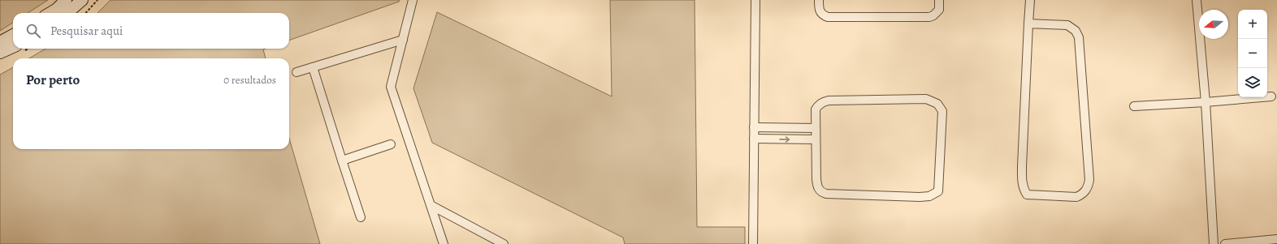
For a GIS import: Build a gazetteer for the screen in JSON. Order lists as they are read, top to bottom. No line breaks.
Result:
{"north":"left","page":{"map_buttons":["+","−"],"search":"Pesquisar aqui","heading":["Por perto","0 resultados"]}}
